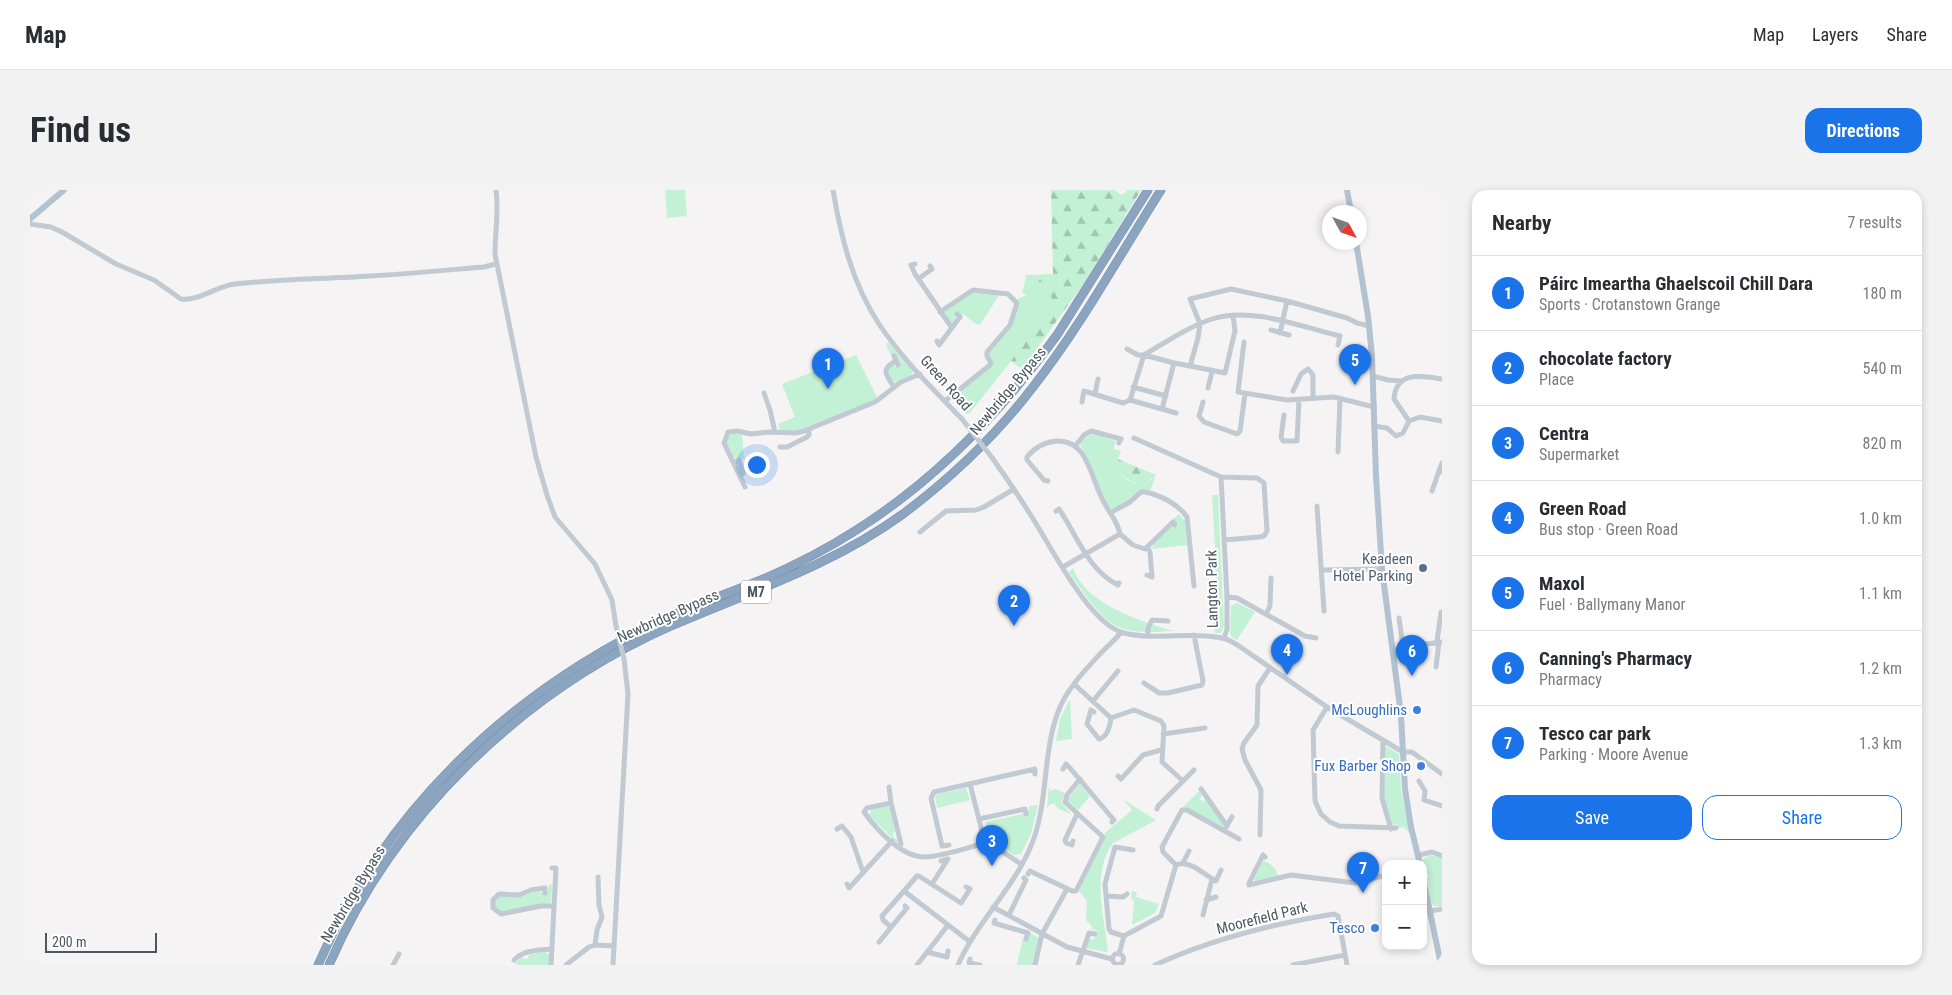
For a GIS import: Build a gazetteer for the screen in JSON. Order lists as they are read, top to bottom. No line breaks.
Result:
{"streets":{"highway":["Newbridge Bypass","M7"],"street":["Green Road","Langton Park","Moorefield Park"]},"crossings":[["Green Road","Langton Park"]],"places":["Keadeen Hotel Parking","McLoughlins","Fux Barber Shop","Tesco"],"scale_bar":"200 m","north":"bottom right","page":{"header":"Map","nav":["Map","Layers","Share"],"buttons":["Directions",["Save","Share"]],"title":"Find us","heading":["Nearby","7 results"],"list":[{"mark":"1","name":"Páirc Imeartha Ghaelscoil Chill Dara","note":"Sports · Crotanstown Grange","value":"180 m"},{"mark":"2","name":"chocolate factory","note":"Place","value":"540 m"},{"mark":"3","name":"Centra","note":"Supermarket","value":"820 m"},{"mark":"4","name":"Green Road","note":"Bus stop · Green Road","value":"1.0 km"},{"mark":"5","name":"Maxol","note":"Fuel · Ballymany Manor","value":"1.1 km"},{"mark":"6","name":"Canning's Pharmacy","note":"Pharmacy","value":"1.2 km"},{"mark":"7","name":"Tesco car park","note":"Parking · Moore Avenue","value":"1.3 km"}],"pins":["5","1","2","4","6","3","7"],"map_buttons":["+","−"],"scale":"200 m"}}
